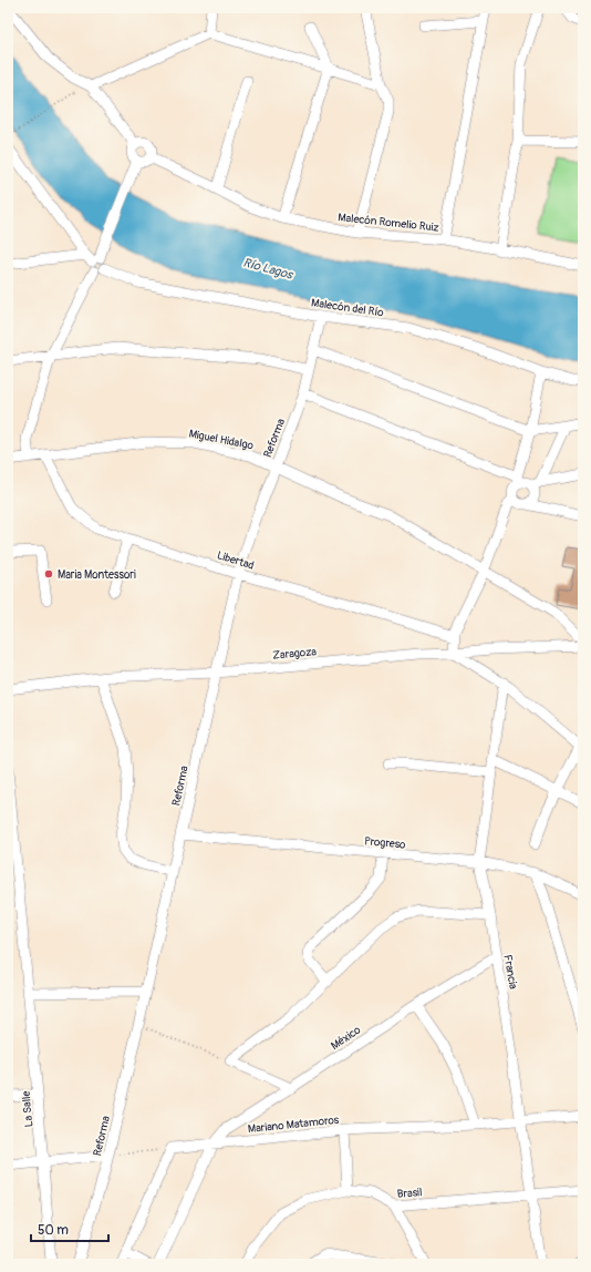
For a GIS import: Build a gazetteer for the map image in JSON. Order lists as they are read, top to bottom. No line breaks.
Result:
{"streets":{"street":["Malecón Romelio Ruiz","Malecón del Río","Reforma","Miguel Hidalgo","Libertad","Zaragoza","Progreso","Francia","México","La Salle","Mariano Matamoros","Brasil"]},"crossings":[["Malecón del Río","Reforma"],["Reforma","Miguel Hidalgo"],["Reforma","Libertad"],["Reforma","Zaragoza"],["Reforma","Progreso"],["Miguel Hidalgo","Libertad"],["Progreso","Francia"],["Francia","México"],["Francia","Mariano Matamoros"],["Francia","Brasil"],["México","Mariano Matamoros"]],"water":["Río Lagos"],"places":["Maria Montessori"],"scale_bar":"50 m"}
